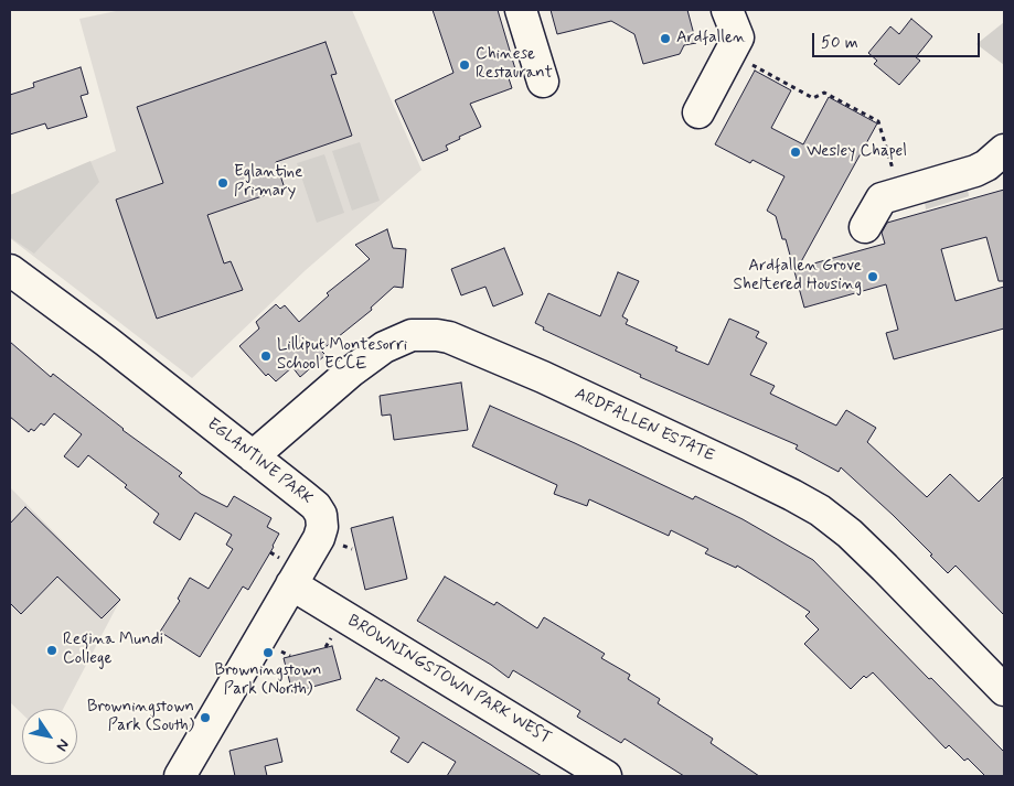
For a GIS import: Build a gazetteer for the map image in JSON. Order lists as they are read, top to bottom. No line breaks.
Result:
{"streets":{"street":["ARDFALLEN ESTATE","EGLANTINE PARK","BROWNINGSTOWN PARK WEST"]},"crossings":[["ARDFALLEN ESTATE","EGLANTINE PARK"],["EGLANTINE PARK","BROWNINGSTOWN PARK WEST"]],"places":["Ardfallen","Chinese Restaurant","Wesley Chapel","Eglantine Primary","Ardfallen Grove Sheltered Housing","Lilliput Montesorri School ECCE","Regina Mundi College","Browningstown Park (North)","Browningstown Park (South)"],"scale_bar":"50 m","north":"bottom right"}
